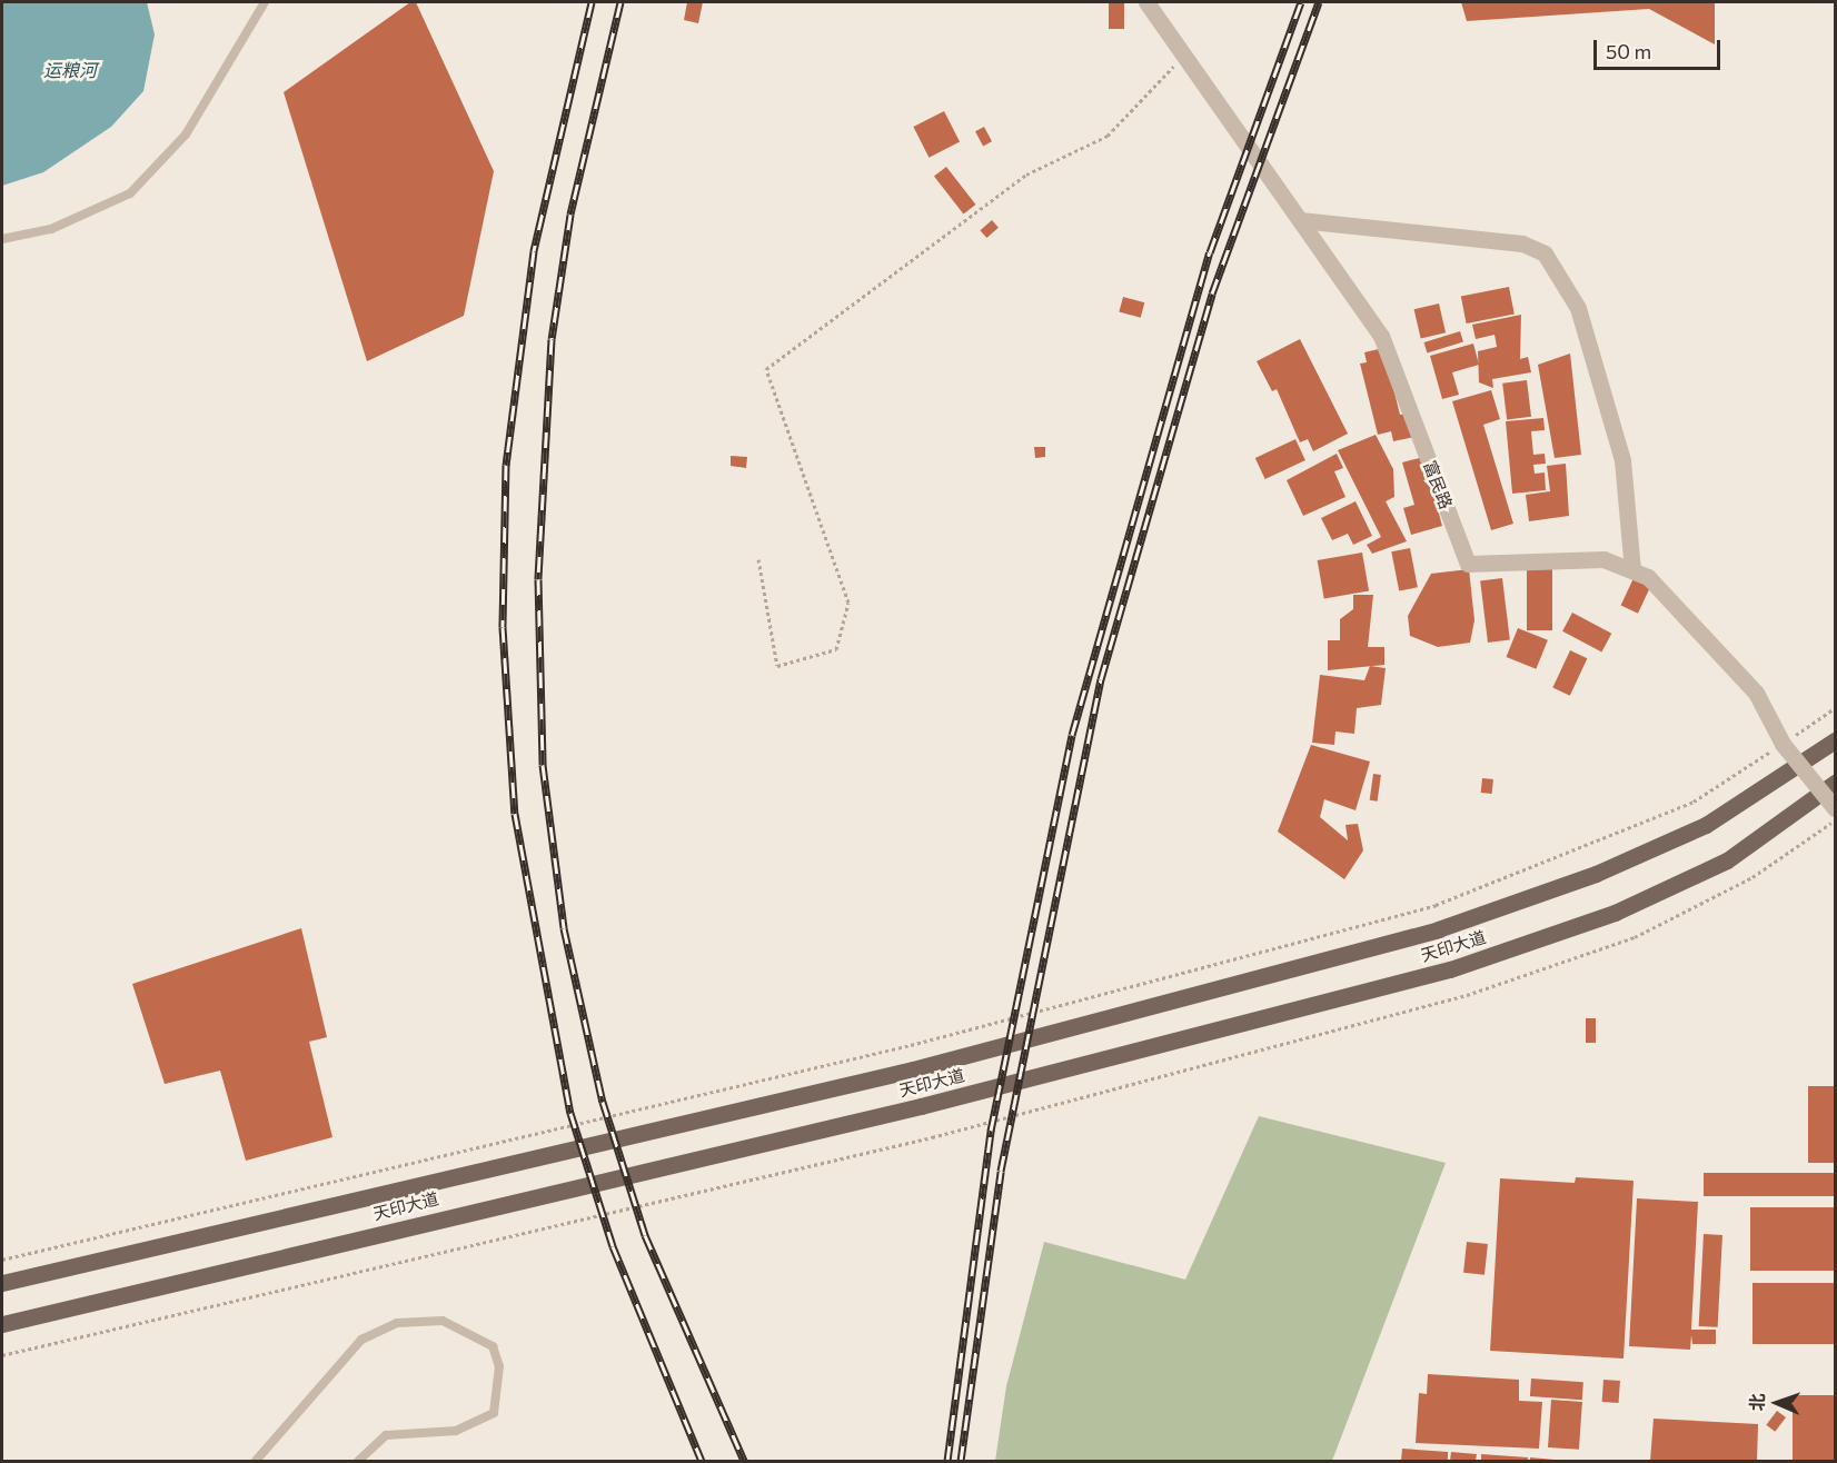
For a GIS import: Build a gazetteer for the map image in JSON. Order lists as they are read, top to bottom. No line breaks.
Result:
{"streets":{"main road":["天印大道"],"street":["富民路"]},"water":["运粮河"],"scale_bar":"50 m","north":"left"}
